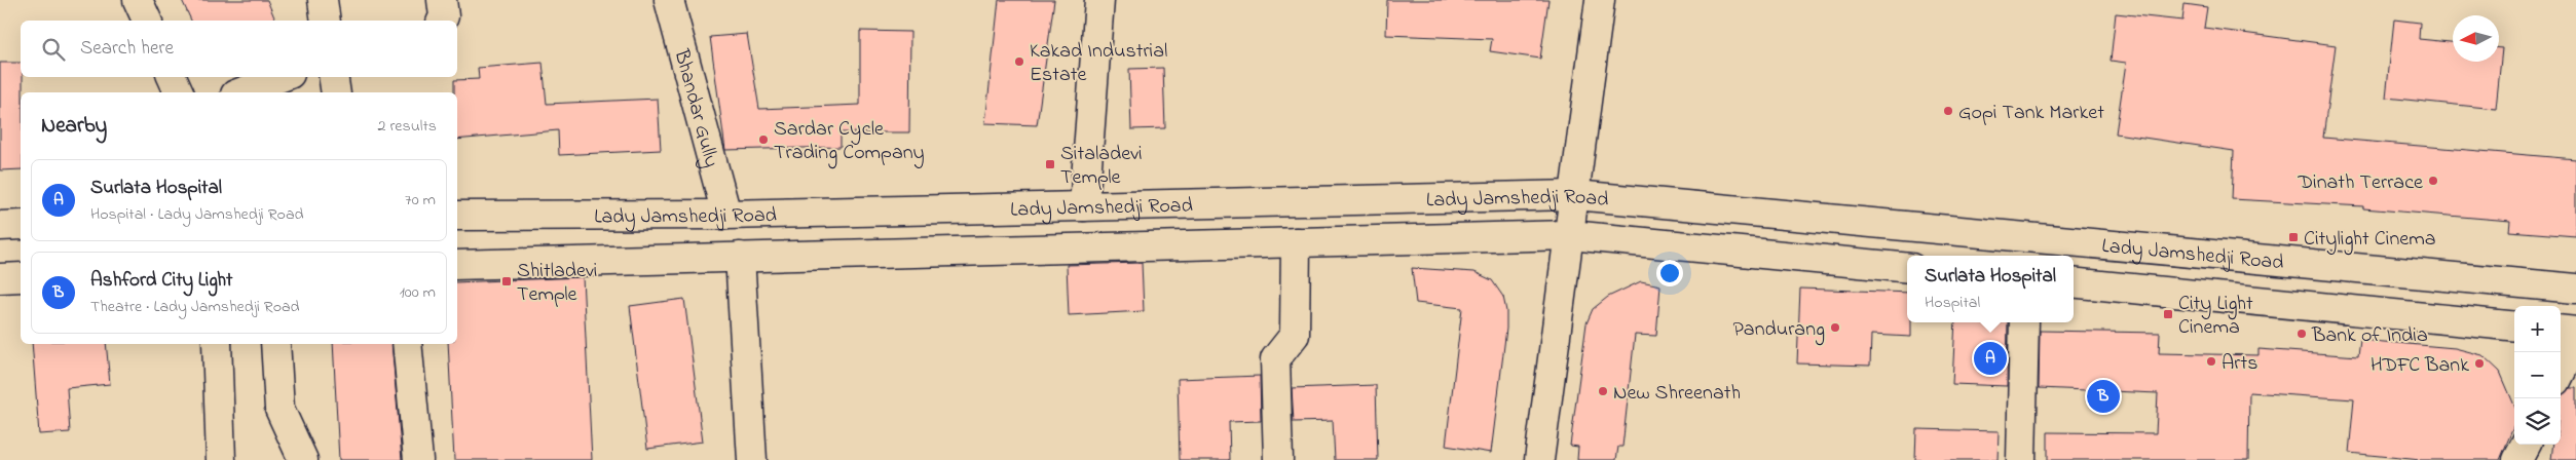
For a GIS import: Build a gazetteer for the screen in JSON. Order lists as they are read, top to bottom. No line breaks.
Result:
{"streets":{"main road":["Bhandar Gully","Lady Jamshedji Road"]},"crossings":[["Bhandar Gully","Lady Jamshedji Road"]],"places":{"other":["Kakad Industrial Estate","Gopi Tank Market","Sardar Cycle Trading Company","Dinath Terrace","Pandurang","Bank of India","Arts","HDFC Bank","New Shreenath"],"transit":["Sitaladevi Temple","Citylight Cinema","Shitladevi Temple","City Light Cinema"]},"north":"left","page":{"search":"Search here","heading":["Nearby","2 results"],"list":[{"mark":"A","name":"Surlata Hospital","note":"Hospital · Lady Jamshedji Road","value":"70 m"},{"mark":"B","name":"Ashford City Light","note":"Theatre · Lady Jamshedji Road","value":"100 m"}],"popup":["Surlata Hospital","Hospital"],"map_buttons":["+","−"],"pins":["A","B"]}}
